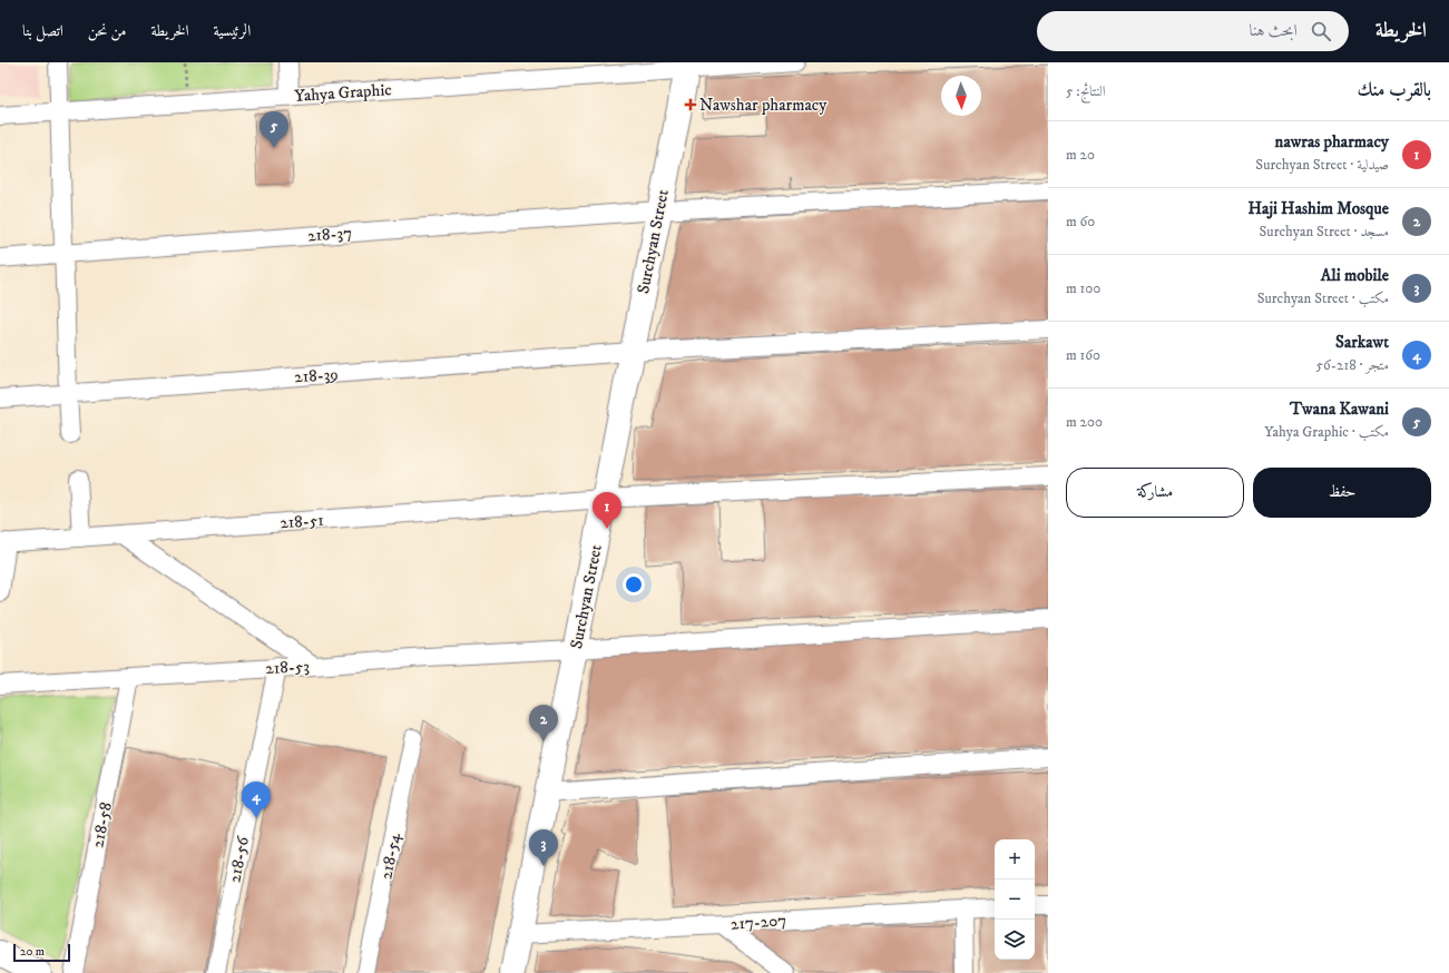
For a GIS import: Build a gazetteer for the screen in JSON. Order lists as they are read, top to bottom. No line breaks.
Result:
{"streets":{"street":["Yahya Graphic","218-37","Surchyan Street","218-39","218-51","218-53","218-58","218-54","218-56","217-207"]},"crossings":[["Yahya Graphic","Surchyan Street"],["218-37","Surchyan Street"],["Surchyan Street","218-39"],["Surchyan Street","218-51"],["Surchyan Street","218-53"],["Surchyan Street","217-207"],["218-53","218-58"],["218-53","218-56"]],"places":{"health":["Nawshar pharmacy"]},"scale_bar":"20 m","north":"bottom","page":{"header":"الخريطة","search":"ابحث هنا","nav":["الرئيسية","الخريطة","من نحن","اتصل بنا"],"heading":["بالقرب منك","النتائج: 5"],"pins":["5","1","2","4","3"],"list":[{"mark":"1","name":"nawras pharmacy","note":"صيدلية · Surchyan Street","value":"20 m"},{"mark":"2","name":"Haji Hashim Mosque","note":"مسجد · Surchyan Street","value":"60 m"},{"mark":"3","name":"Ali mobile","note":"مكتب · Surchyan Street","value":"100 m"},{"mark":"4","name":"Sarkawt","note":"متجر · 218-56","value":"160 m"},{"mark":"5","name":"Twana Kawani","note":"مكتب · Yahya Graphic","value":"200 m"}],"buttons":["حفظ","مشاركة"],"map_buttons":["+","−"],"scale":"20 m"}}
